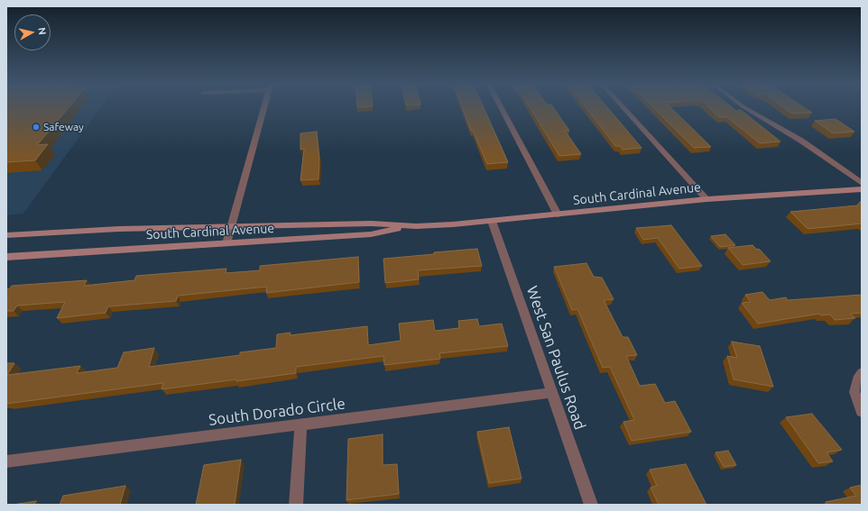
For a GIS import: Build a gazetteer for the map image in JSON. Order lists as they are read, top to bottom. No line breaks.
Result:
{"streets":{"main road":["South Cardinal Avenue"],"street":["West San Paulus Road","South Dorado Circle"]},"crossings":[["South Cardinal Avenue","West San Paulus Road"],["West San Paulus Road","South Dorado Circle"]],"places":["Safeway"],"north":"right"}
